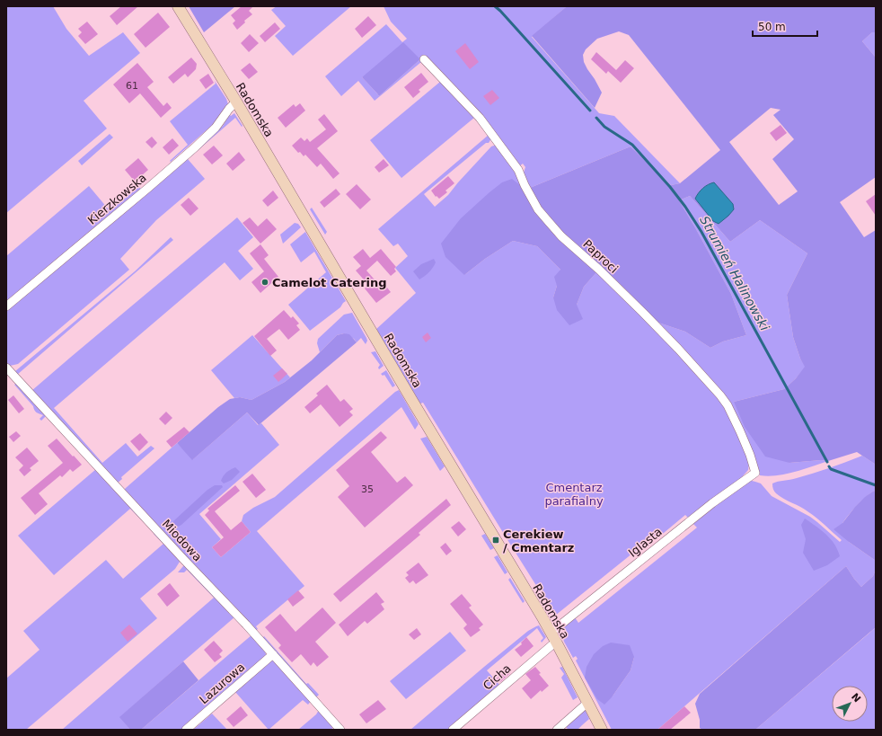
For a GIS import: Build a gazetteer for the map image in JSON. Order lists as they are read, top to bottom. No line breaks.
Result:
{"streets":{"street":["Radomska","Kierzkowska","Paproci","Miodowa","Iglasta","Cicha","Lazurowa"]},"crossings":[["Radomska","Kierzkowska"],["Radomska","Iglasta"],["Radomska","Cicha"],["Paproci","Iglasta"],["Miodowa","Lazurowa"],["Iglasta","Cicha"]],"water":["Strumień Halinowski"],"parks":["Cmentarz parafialny"],"places":{"other":["Camelot Catering"],"transit":["Cerekiew / Cmentarz"]},"house_numbers":["61","35"],"scale_bar":"50 m","north":"top right"}
